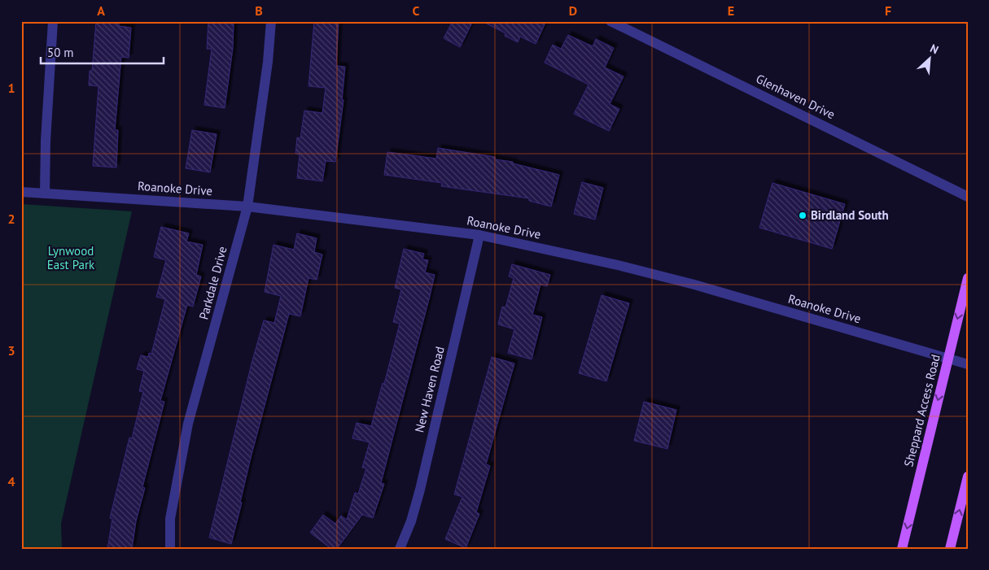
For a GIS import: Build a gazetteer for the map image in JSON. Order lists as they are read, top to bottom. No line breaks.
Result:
{"streets":{"main road":["Sheppard Access Road"],"street":["Glenhaven Drive","Roanoke Drive","Parkdale Drive","New Haven Road"]},"crossings":[["Roanoke Drive","Parkdale Drive"],["Roanoke Drive","New Haven Road"],["Roanoke Drive","Sheppard Access Road"]],"one_way":["Sheppard Access Road"],"parks":["Lynwood East Park"],"places":["Birdland South"],"scale_bar":"50 m","north":"top right","grid":{"columns":["A","B","C","D","E","F"],"rows":["1","2","3","4"]}}
